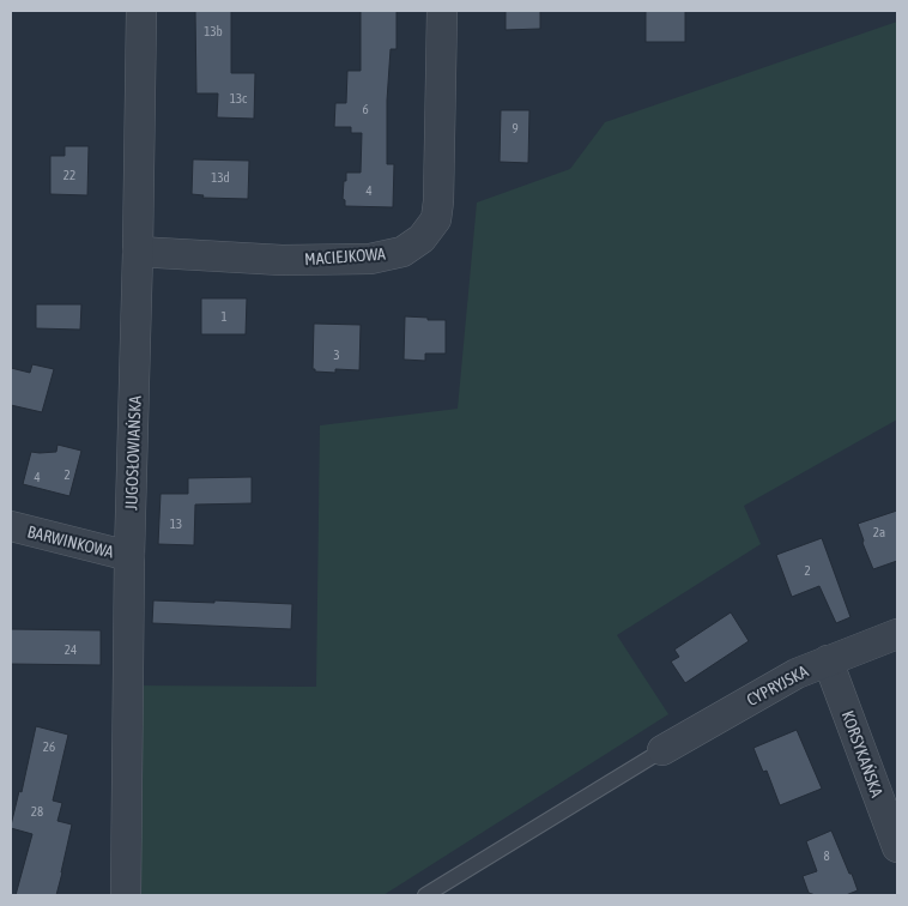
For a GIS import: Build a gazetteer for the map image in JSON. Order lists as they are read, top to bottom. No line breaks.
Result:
{"streets":{"street":["MACIEJKOWA","JUGOSŁOWIAŃSKA","BARWINKOWA","CYPRYJSKA","KORSYKAŃSKA"]},"crossings":[["MACIEJKOWA","JUGOSŁOWIAŃSKA"],["JUGOSŁOWIAŃSKA","BARWINKOWA"],["CYPRYJSKA","KORSYKAŃSKA"]],"house_numbers":["13b","13c","6","9","22","13d","4","1","3","2","4","13","2a","2","24","26","28","8"]}
